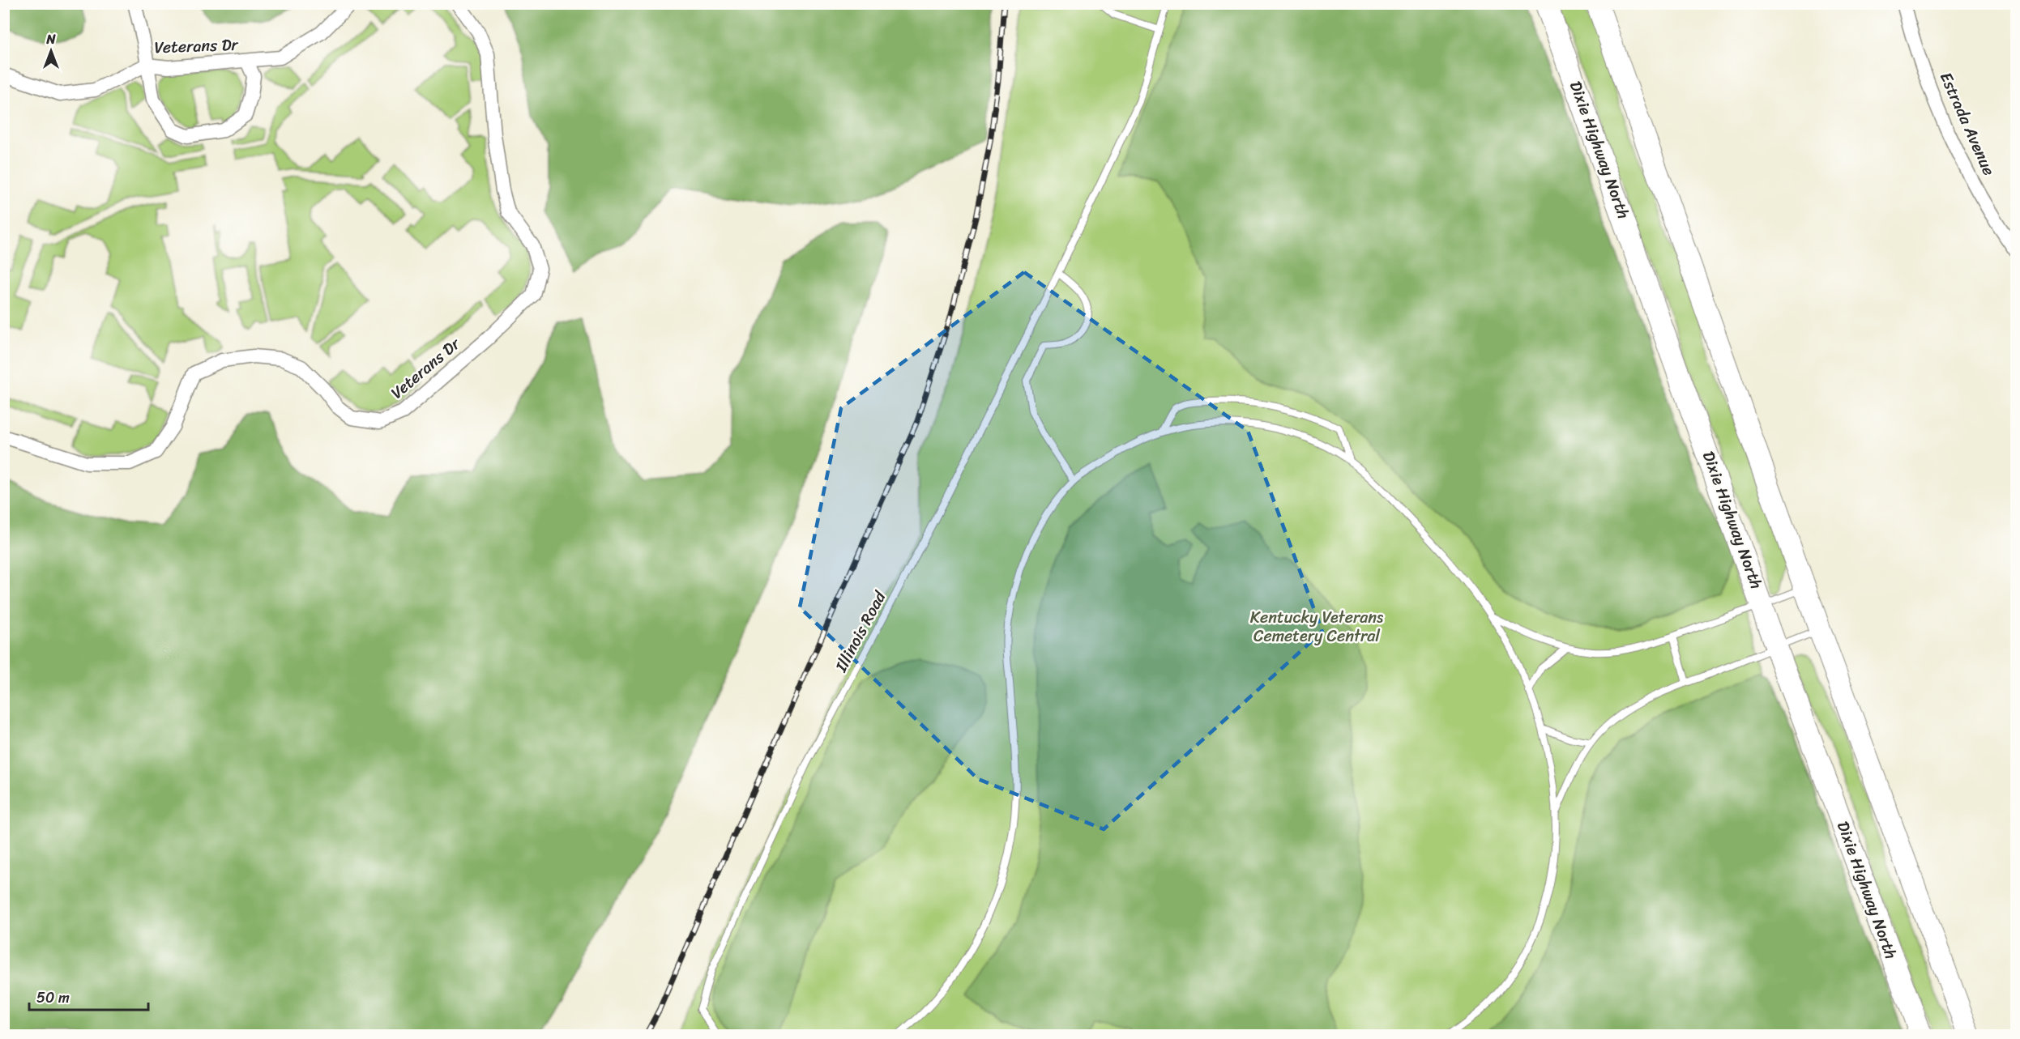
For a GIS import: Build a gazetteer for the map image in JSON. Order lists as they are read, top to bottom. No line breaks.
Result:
{"streets":{"highway":["Dixie Highway North"],"street":["Veterans Dr","Estrada Avenue"],"lane":["Illinois Road"]},"parks":["Kentucky Veterans Cemetery Central"],"scale_bar":"50 m","north":"top"}
